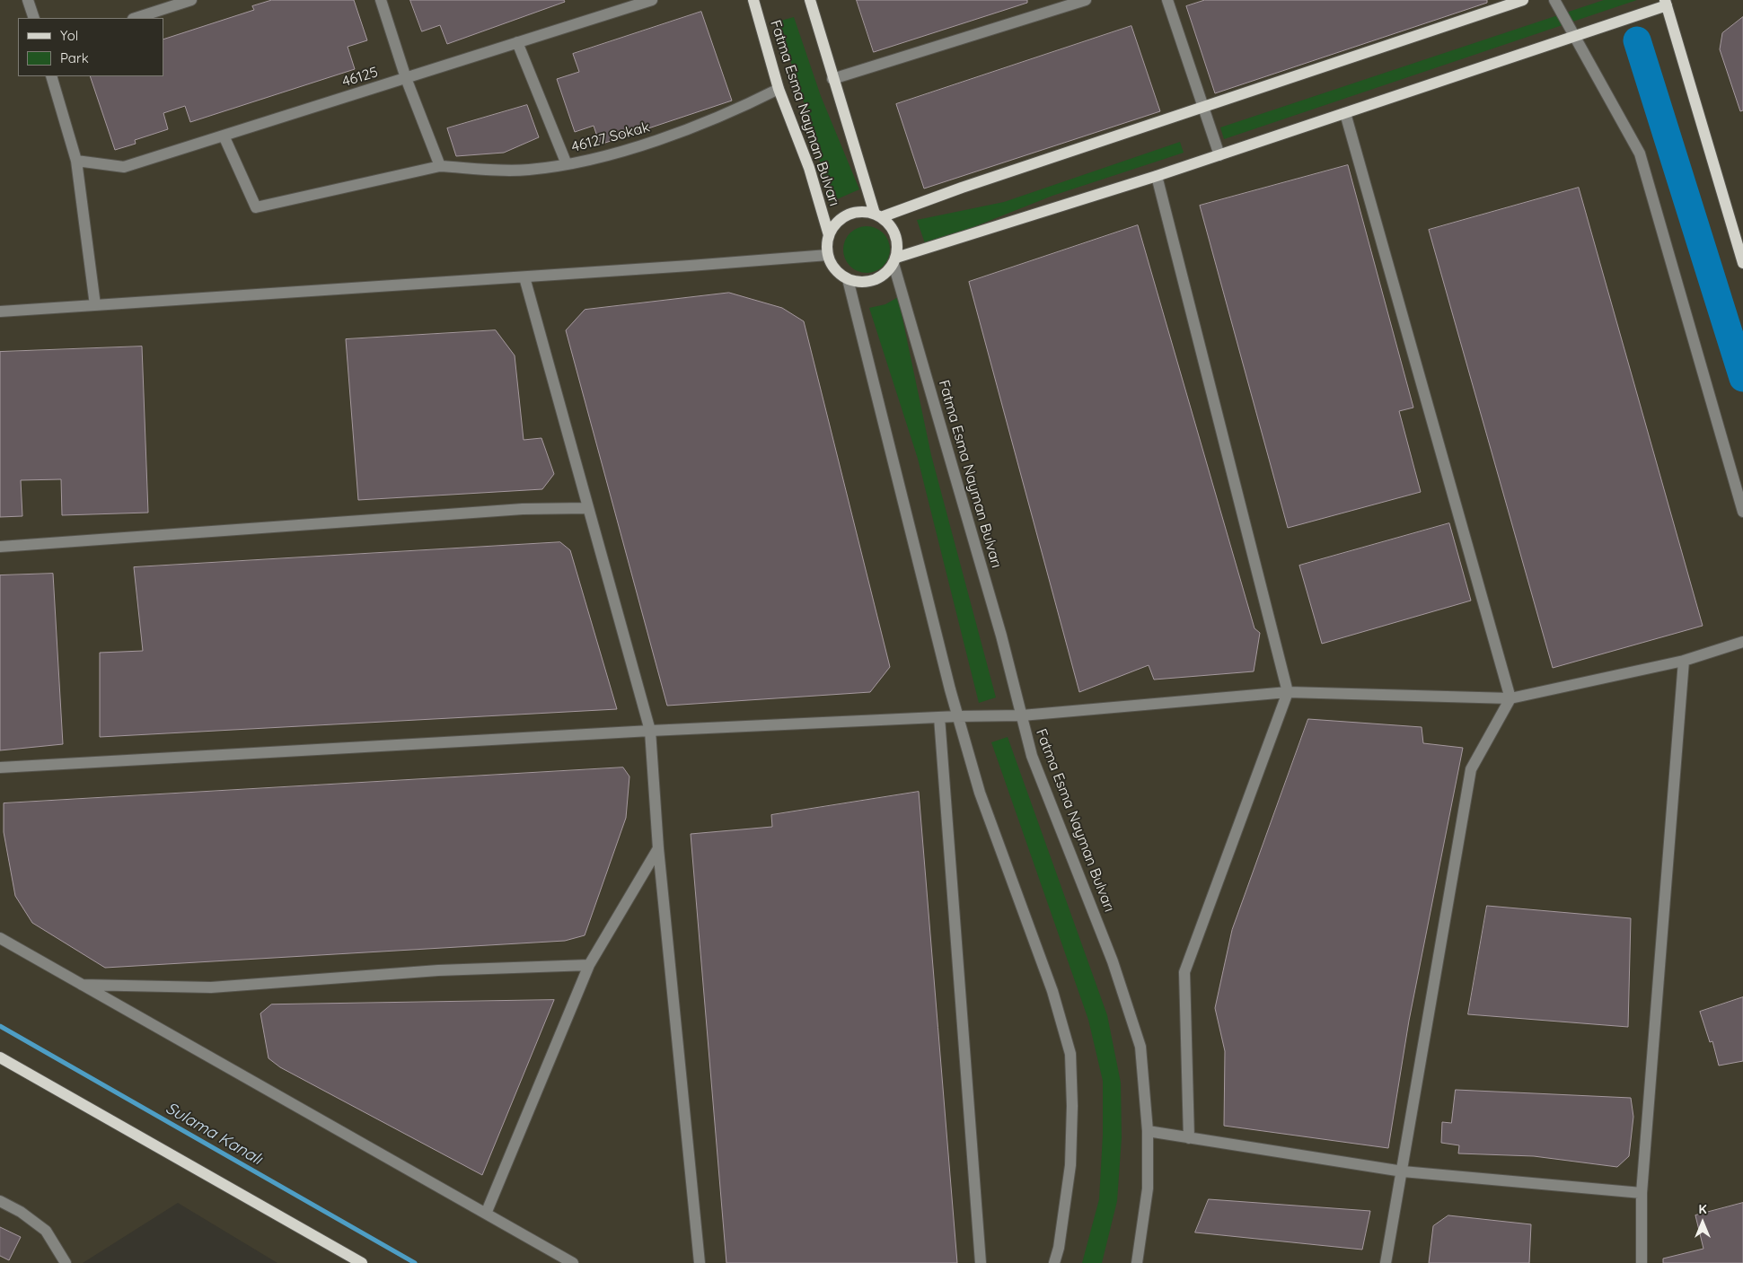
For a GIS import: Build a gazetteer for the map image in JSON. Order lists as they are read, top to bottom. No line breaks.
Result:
{"streets":{"main road":["Fatma Esma Nayman Bulvarı"],"street":["46125","46127 Sokak"]},"crossings":[["46125","46127 Sokak"],["Fatma Esma Nayman Bulvarı","46127 Sokak"]],"water":["Sulama Kanalı"],"legend":["Yol","Park"],"north":"top"}
